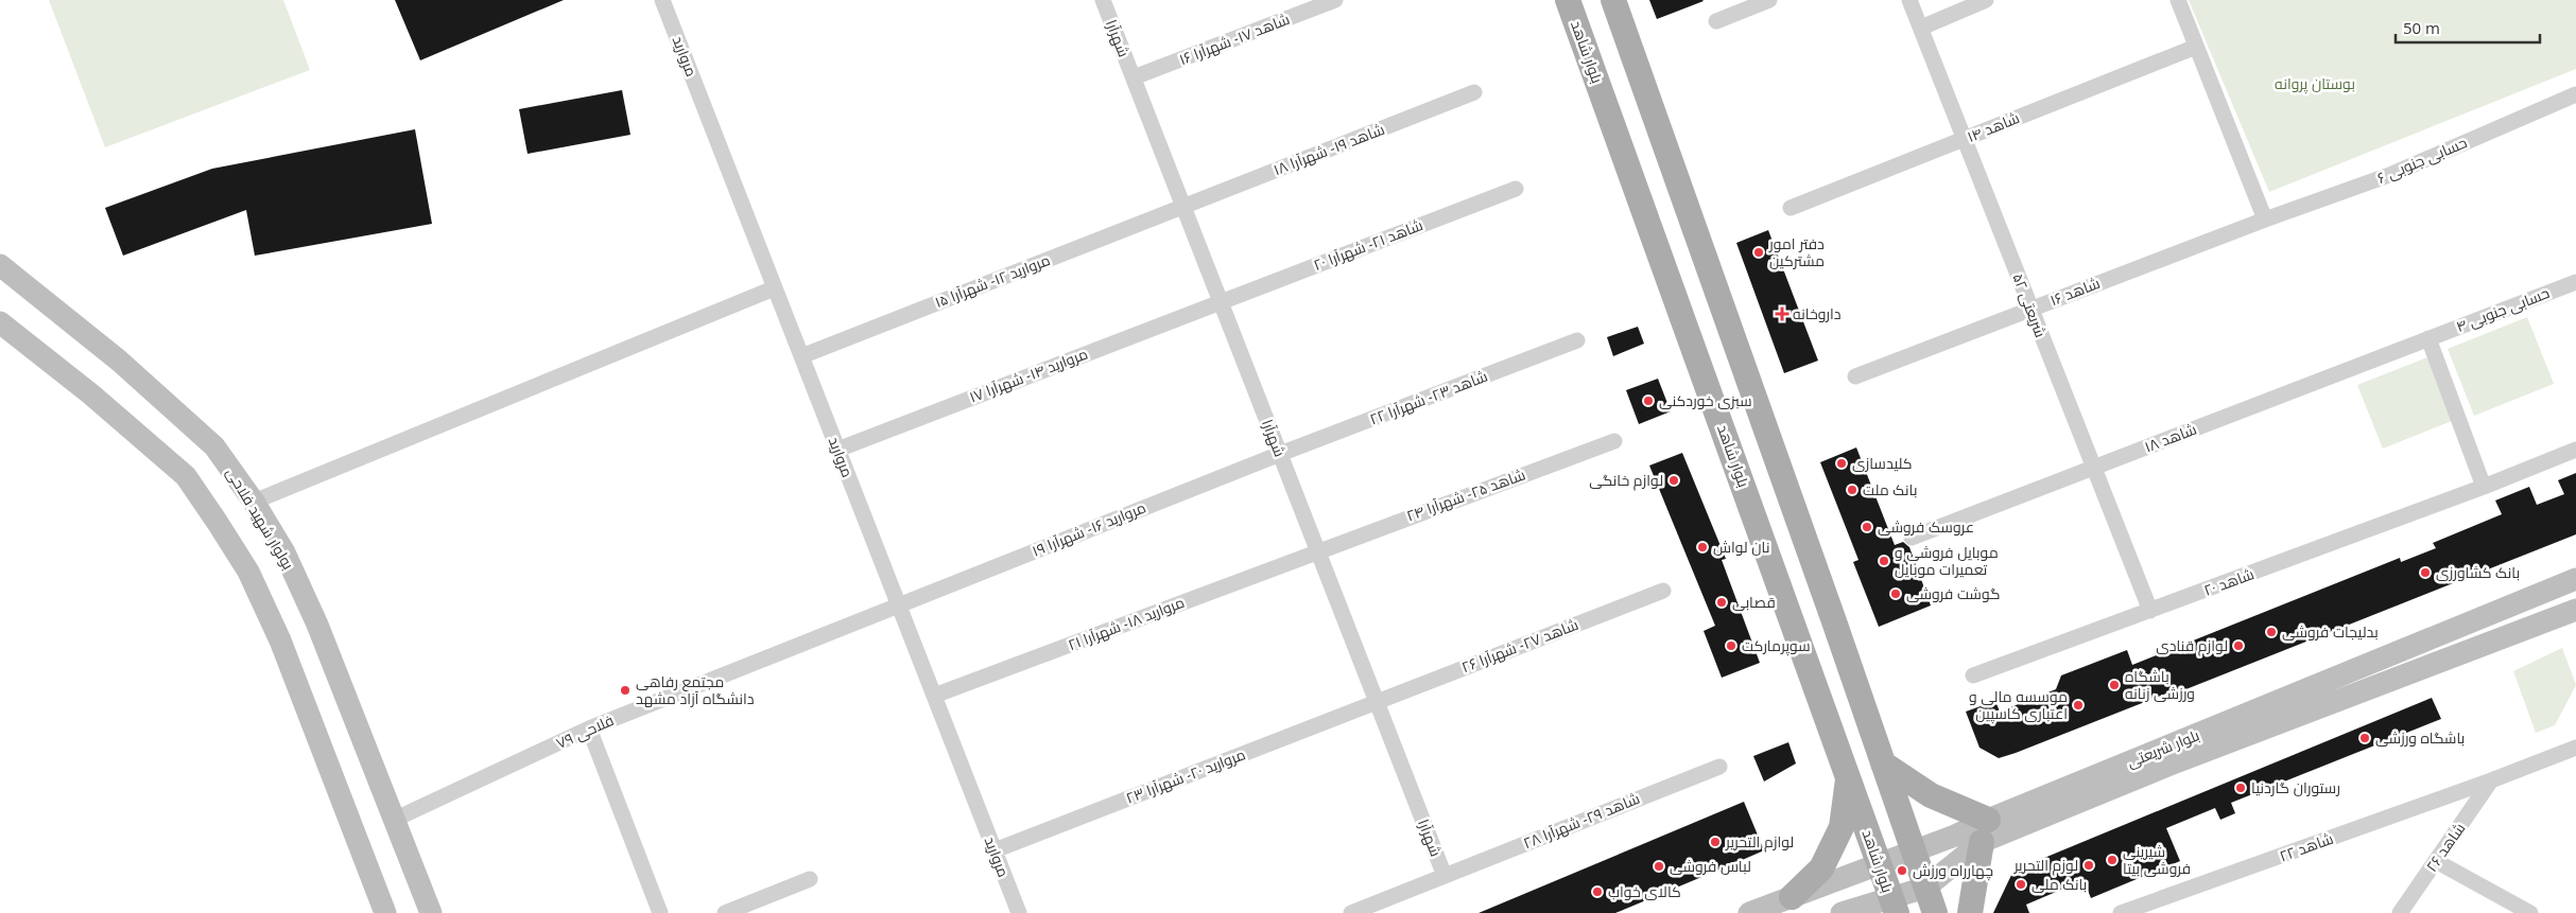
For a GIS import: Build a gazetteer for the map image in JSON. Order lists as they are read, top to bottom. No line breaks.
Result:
{"streets":{"main road":["بلوار شاهد","بولوار شهید فلاحی","بلوار شریعتی"],"street":["شهرآرا","شاهد ۱۷- شهرآرا ۱۶","مروارید","شاهد ۱۴","شاهد ۱۹- شهرآرا ۱۸","حسابی جنوبی ۶","شاهد ۲۱- شهرآرا ۲۰","مروارید ۱۲- شهرآرا ۱۵","شاهد ۱۶","شریعتی ۵۲","حسابی جنوبی ۴","مروارید ۱۴- شهرآرا ۱۷","شاهد ۲۳- شهرآرا ۲۲","شاهد ۱۸","شاهد ۲۵- شهرآرا ۲۴","مروارید ۱۶- شهرآرا ۱۹","شاهد ۲۰","مروارید ۱۸- شهرآرا ۲۱","شاهد ۲۷- شهرآرا ۲۶","فلاحی ۷۹","مروارید ۲۰- شهرآرا ۲۳","شاهد ۲۹- شهرآرا ۲۸","شاهد ۲۲","شاهد ۲۶"]},"crossings":[["شهرآرا","شاهد ۱۷- شهرآرا ۱۶"],["شهرآرا","شاهد ۱۹- شهرآرا ۱۸"],["شهرآرا","شاهد ۲۱- شهرآرا ۲۰"],["شهرآرا","مروارید ۱۲- شهرآرا ۱۵"],["شهرآرا","مروارید ۱۴- شهرآرا ۱۷"],["شهرآرا","شاهد ۲۳- شهرآرا ۲۲"],["شهرآرا","شاهد ۲۵- شهرآرا ۲۴"],["شهرآرا","مروارید ۱۶- شهرآرا ۱۹"],["شهرآرا","مروارید ۱۸- شهرآرا ۲۱"],["شهرآرا","شاهد ۲۷- شهرآرا ۲۶"],["شهرآرا","مروارید ۲۰- شهرآرا ۲۳"],["شهرآرا","شاهد ۲۹- شهرآرا ۲۸"],["بلوار شاهد","بلوار شریعتی"],["مروارید","مروارید ۱۲- شهرآرا ۱۵"],["مروارید","مروارید ۱۴- شهرآرا ۱۷"],["مروارید","مروارید ۱۶- شهرآرا ۱۹"],["مروارید","مروارید ۱۸- شهرآرا ۲۱"],["مروارید","فلاحی ۷۹"],["مروارید","مروارید ۲۰- شهرآرا ۲۳"],["شاهد ۱۴","شریعتی ۵۲"],["شاهد ۱۹- شهرآرا ۱۸","مروارید ۱۲- شهرآرا ۱۵"],["حسابی جنوبی ۶","شاهد ۱۶"],["شاهد ۲۱- شهرآرا ۲۰","مروارید ۱۴- شهرآرا ۱۷"],["شاهد ۱۶","شریعتی ۵۲"],["شریعتی ۵۲","شاهد ۱۸"],["شریعتی ۵۲","شاهد ۲۰"],["حسابی جنوبی ۴","شاهد ۱۸"],["شاهد ۲۳- شهرآرا ۲۲","مروارید ۱۶- شهرآرا ۱۹"],["شاهد ۲۵- شهرآرا ۲۴","مروارید ۱۸- شهرآرا ۲۱"],["بولوار شهید فلاحی","فلاحی ۷۹"],["مروارید ۱۶- شهرآرا ۱۹","فلاحی ۷۹"],["شاهد ۲۷- شهرآرا ۲۶","مروارید ۲۰- شهرآرا ۲۳"],["شاهد ۲۲","شاهد ۲۶"]],"parks":["بوستان پروانه"],"places":{"other":["دفتر امور مشترکین","سبزی خوردکنی","کلیدسازی","لوازم خانگی","بانک ملت","عروسک فروشی","نان لواش","موبایل فروشی و تعمیرات موبایل","بانک کشاورزی","گوشت فروشی","قصابی","بدلیجات فروشی","سوپرمارکت","لوازم قنادی","باشگاه ورزشی زنانه","مجتمع رفاهی دانشگاه آزاد مشهد","موسسه مالی و اعتباری کاسپین","باشگاه ورزشی","رستوران گاردنیا","لوازم التحریر","شیرینی فروشی بیتا","لوزم التحریر","لباس فروشی","چهارراه ورزش","بانک ملی","کالای خواب"],"health":["داروخانه"]},"scale_bar":"50 m"}
